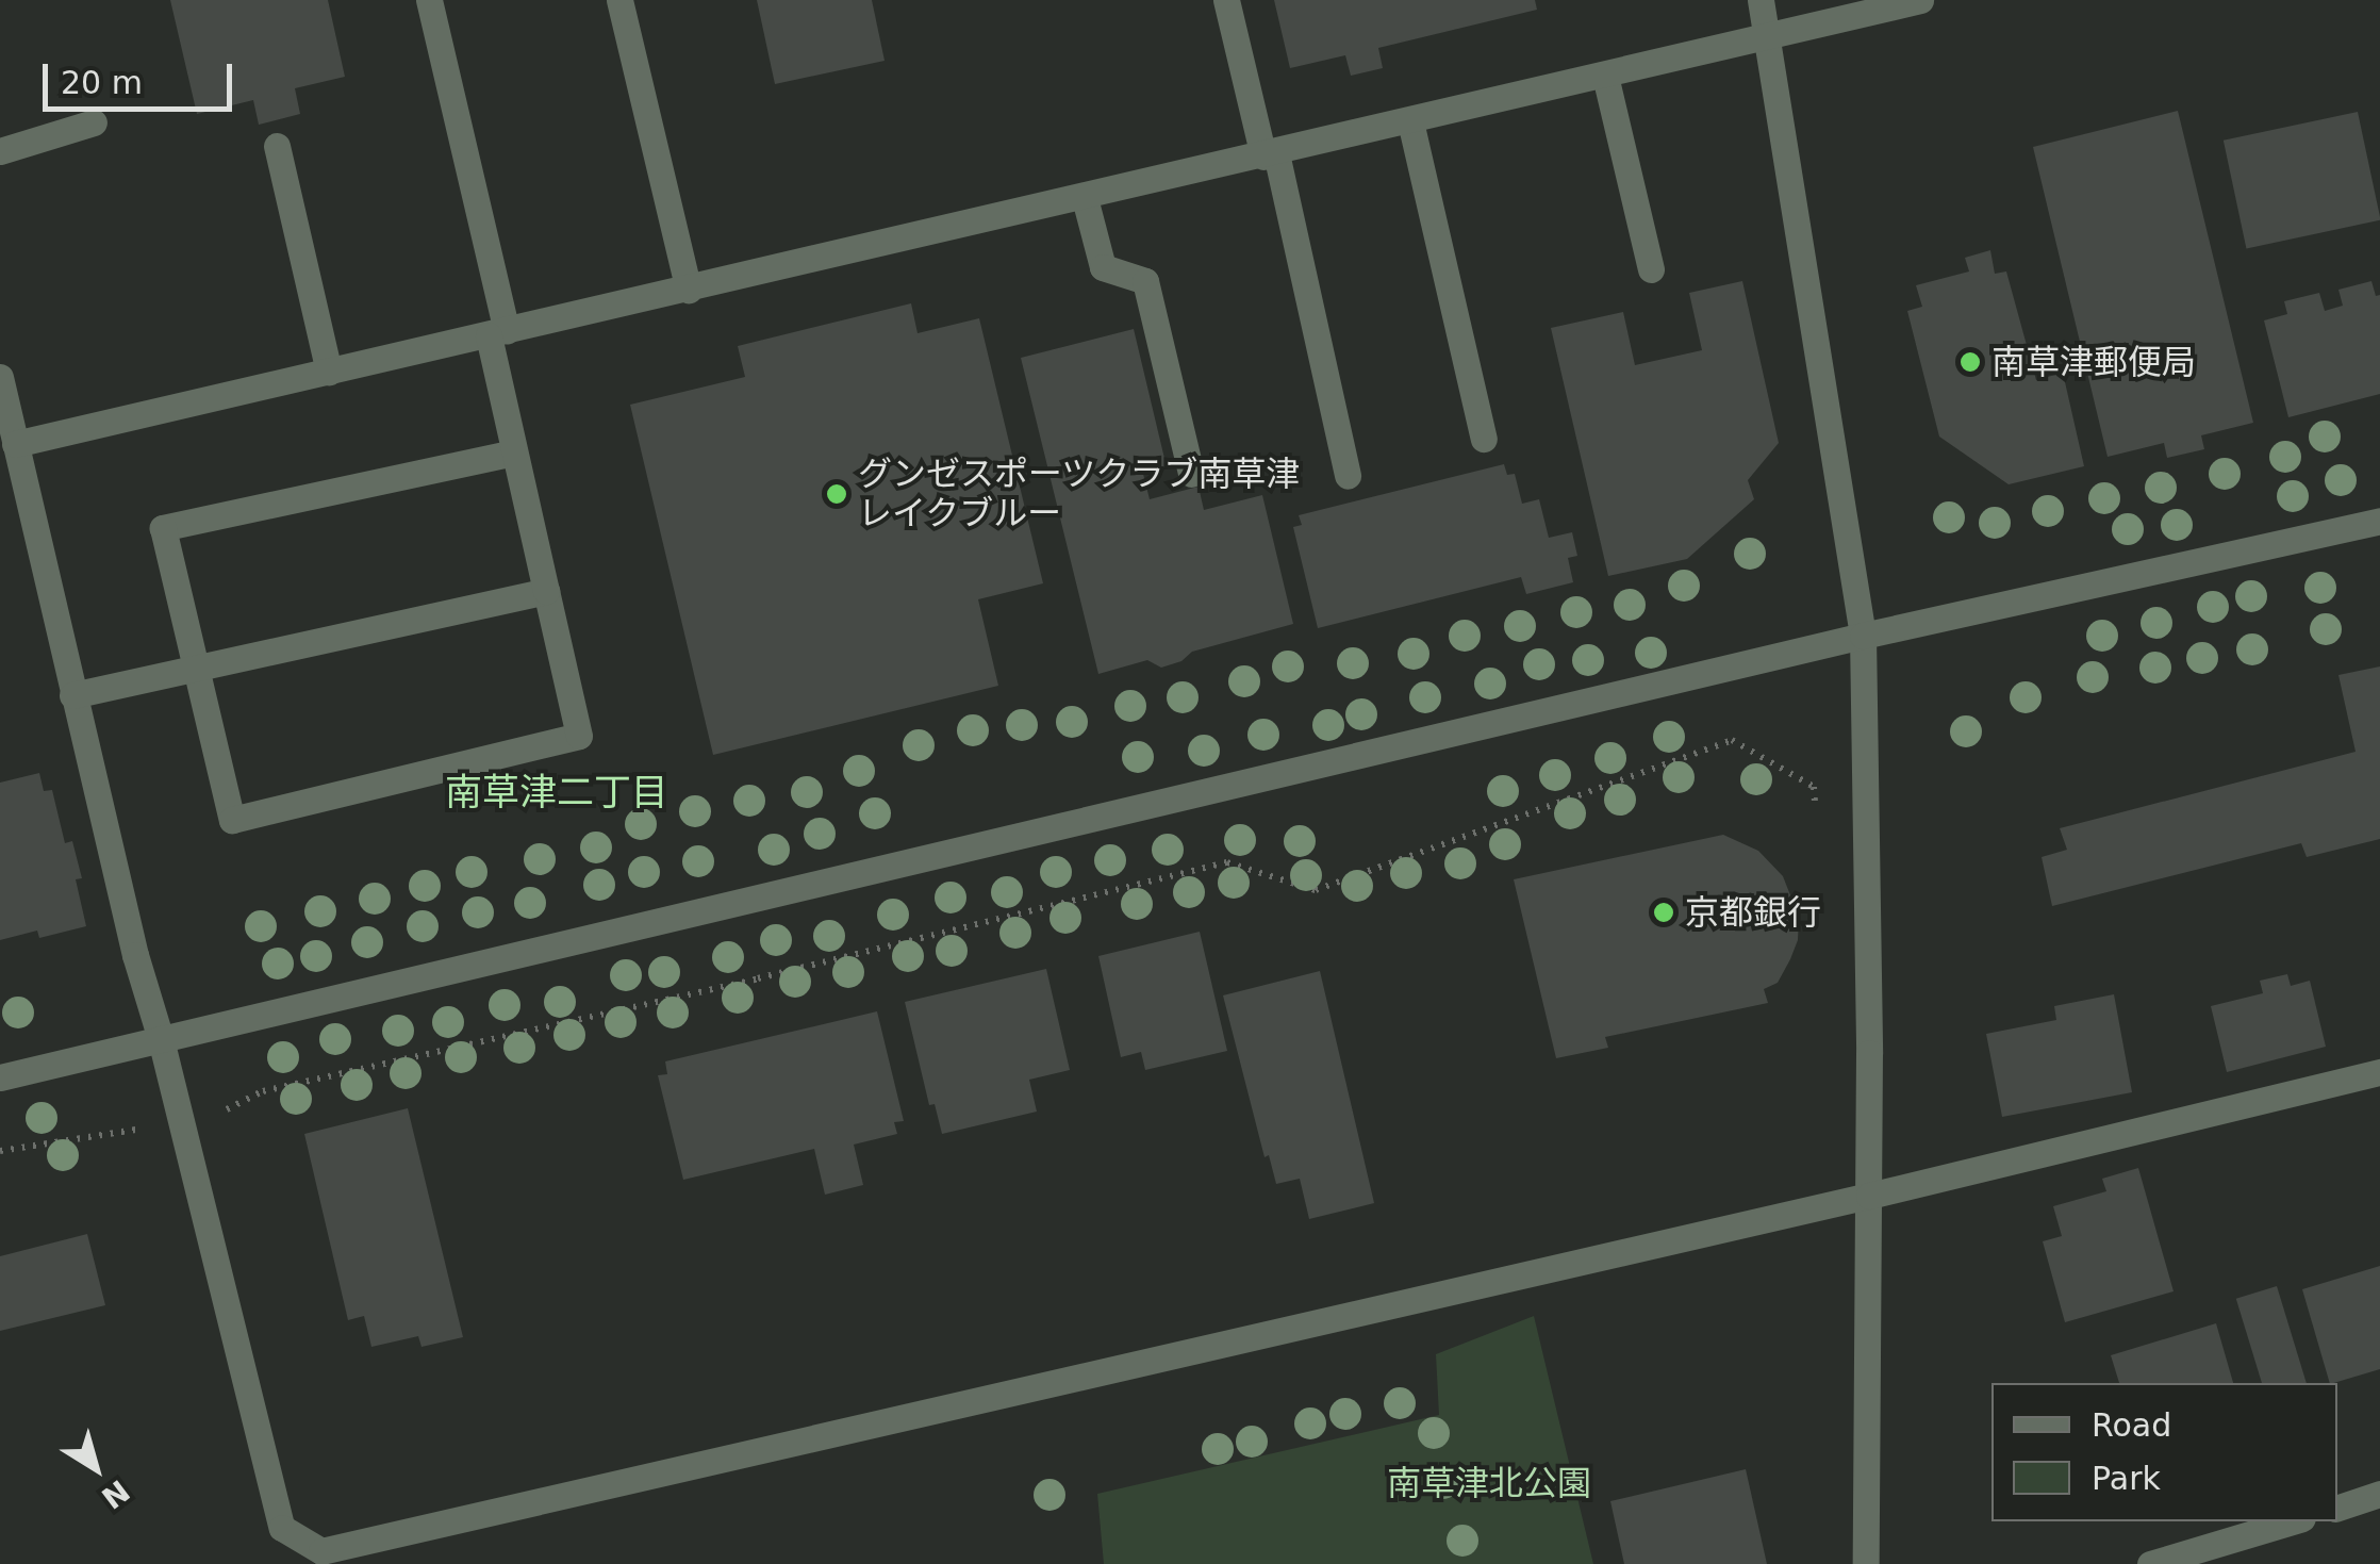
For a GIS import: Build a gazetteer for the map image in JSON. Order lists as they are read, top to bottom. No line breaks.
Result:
{"districts":["南草津二丁目"],"parks":["南草津北公園"],"places":["南草津郵便局","グンゼスポーツクラブ南草津 レイクブルー","京都銀行"],"legend":["Road","Park"],"scale_bar":"20 m","north":"bottom right"}
